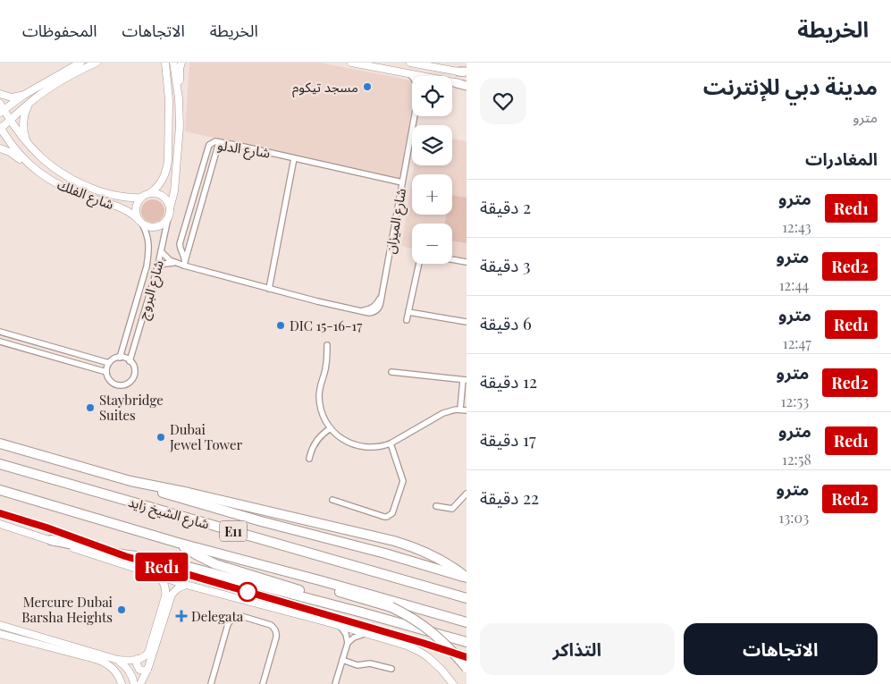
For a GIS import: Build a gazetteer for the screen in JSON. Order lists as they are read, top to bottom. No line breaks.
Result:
{"streets":{"highway":["شارع الشيخ زايد","E11"],"street":["شارع الدلو","شارع الفلك","شارع الميزان","شارع البروج"]},"crossings":[["شارع الدلو","شارع الميزان"],["شارع الفلك","شارع البروج"],["شارع الميزان","شارع البروج"]],"places":{"other":["مسجد تيكوم","DIC 15-16-17","Staybridge Suites","Dubai Jewel Tower","Mercure Dubai Barsha Heights"],"health":["Delegata"]},"lines":["metro line Red1"],"page":{"header":"الخريطة","nav":["الخريطة","الاتجاهات","المحفوظات"],"heading":[["مدينة دبي للإنترنت","مترو"],"المغادرات"],"on_map":"Red1","map_buttons":["+","−"],"list":[{"mark":"Red1","name":"مترو","note":"12:43","value":"2 دقيقة"},{"mark":"Red2","name":"مترو","note":"12:44","value":"3 دقيقة"},{"mark":"Red1","name":"مترو","note":"12:47","value":"6 دقيقة"},{"mark":"Red2","name":"مترو","note":"12:53","value":"12 دقيقة"},{"mark":"Red1","name":"مترو","note":"12:58","value":"17 دقيقة"},{"mark":"Red2","name":"مترو","note":"13:03","value":"22 دقيقة"}],"buttons":["الاتجاهات","التذاكر"]}}
